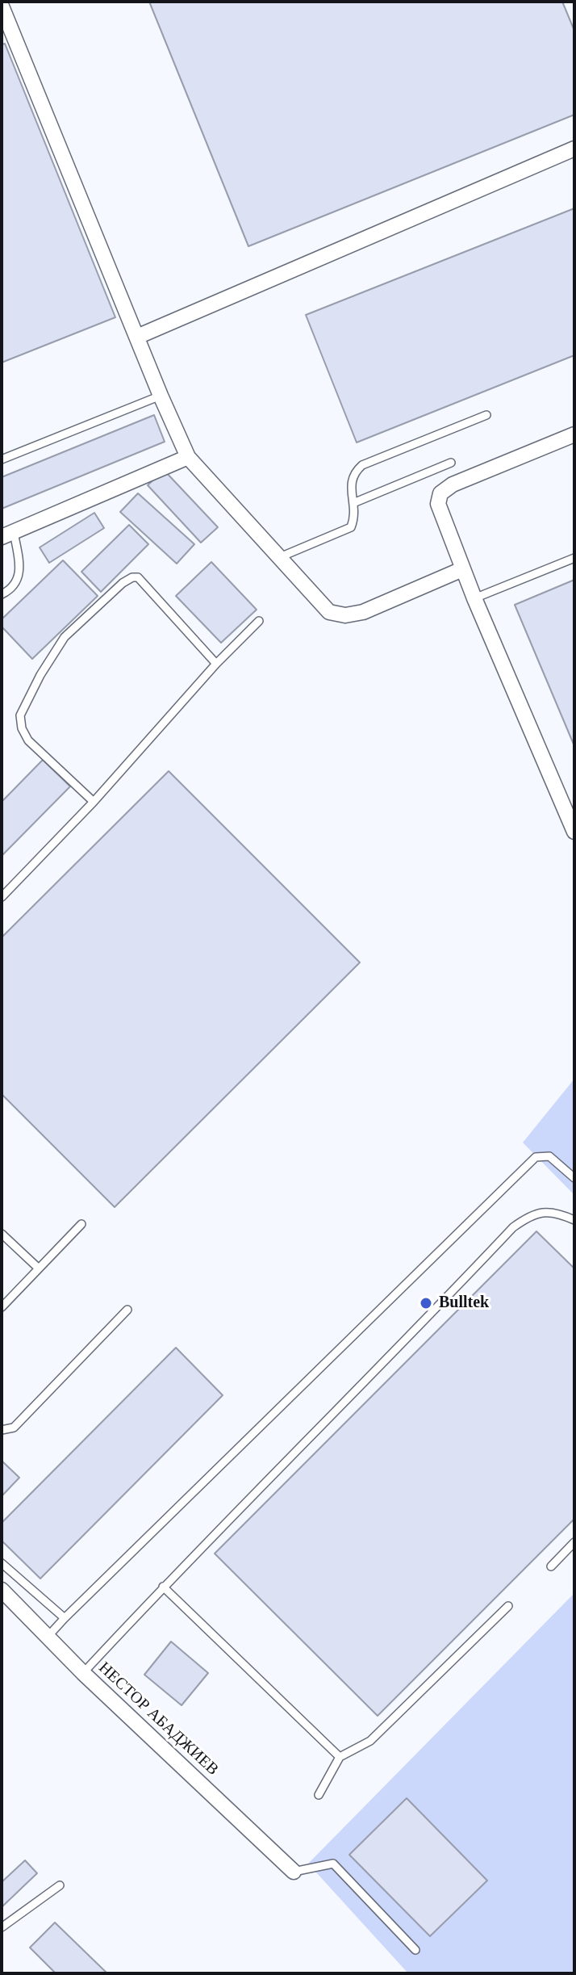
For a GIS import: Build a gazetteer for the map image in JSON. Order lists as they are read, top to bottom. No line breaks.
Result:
{"streets":{"street":["НЕСТОР АБАДЖИЕВ"]},"places":["Bulltek"]}
